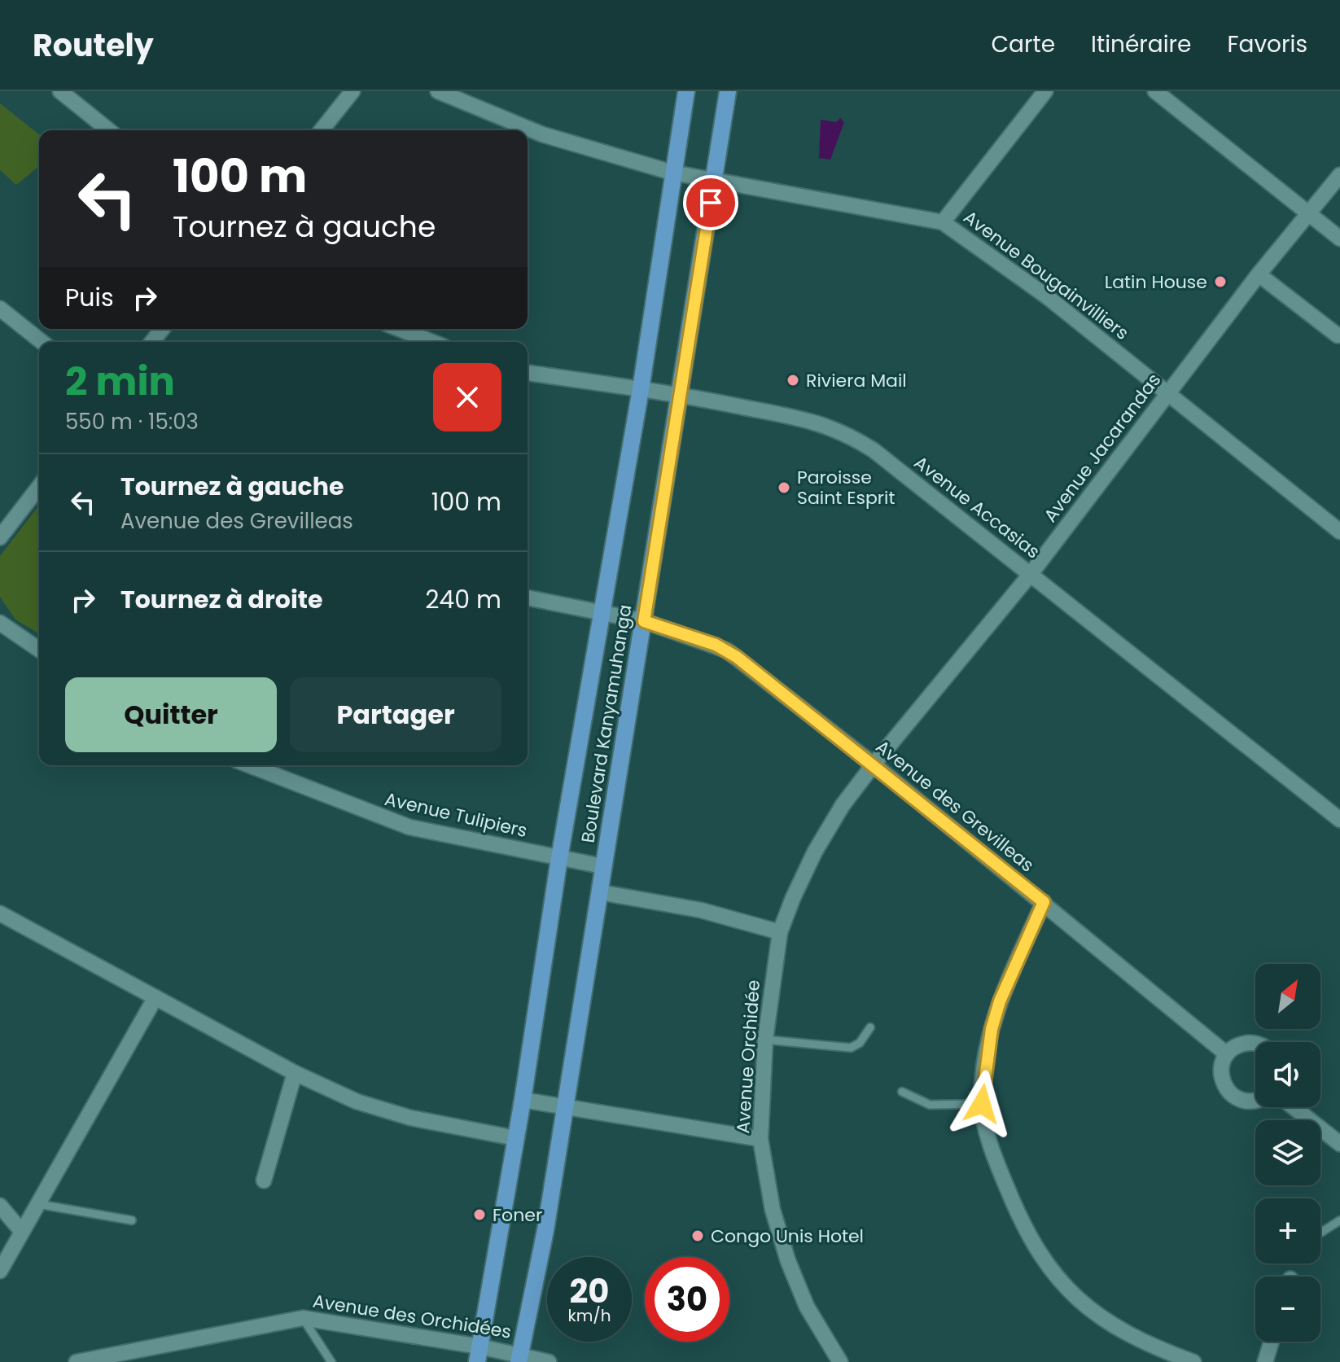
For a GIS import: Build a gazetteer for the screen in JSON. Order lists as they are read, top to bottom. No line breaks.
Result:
{"streets":{"main road":["Boulevard Kanyamuhanga"],"street":["Avenue Bougainvilliers","Avenue Jacarandas","Avenue Accasias","Avenue des Grevilleas","Avenue Tulipiers","Avenue Orchidée","Avenue des Orchidées"]},"crossings":[["Avenue Bougainvilliers","Avenue Jacarandas"],["Avenue Bougainvilliers","Boulevard Kanyamuhanga"],["Avenue Jacarandas","Avenue Accasias"],["Avenue Jacarandas","Avenue des Grevilleas"],["Avenue Jacarandas","Avenue Orchidée"],["Avenue Accasias","Boulevard Kanyamuhanga"],["Boulevard Kanyamuhanga","Avenue des Grevilleas"],["Boulevard Kanyamuhanga","Avenue Tulipiers"],["Boulevard Kanyamuhanga","Avenue des Orchidées"],["Avenue des Grevilleas","Avenue Orchidée"]],"places":["Latin House","Riviera Mail","Paroisse Saint Esprit","Foner","Congo Unis Hotel"],"north":"top right","page":{"header":"Routely","nav":["Carte","Itinéraire","Favoris"],"turn":["100 m","Tournez à gauche"],"then":"Puis","heading":["2 min","550 m · 15:03"],"list":[{"name":"Tournez à gauche","note":"Avenue des Grevilleas","value":"100 m"},{"name":"Tournez à droite","value":"240 m"}],"buttons":["Quitter","Partager"],"map_buttons":["+","−"],"speed":"20 km/h","limit":"30"}}
